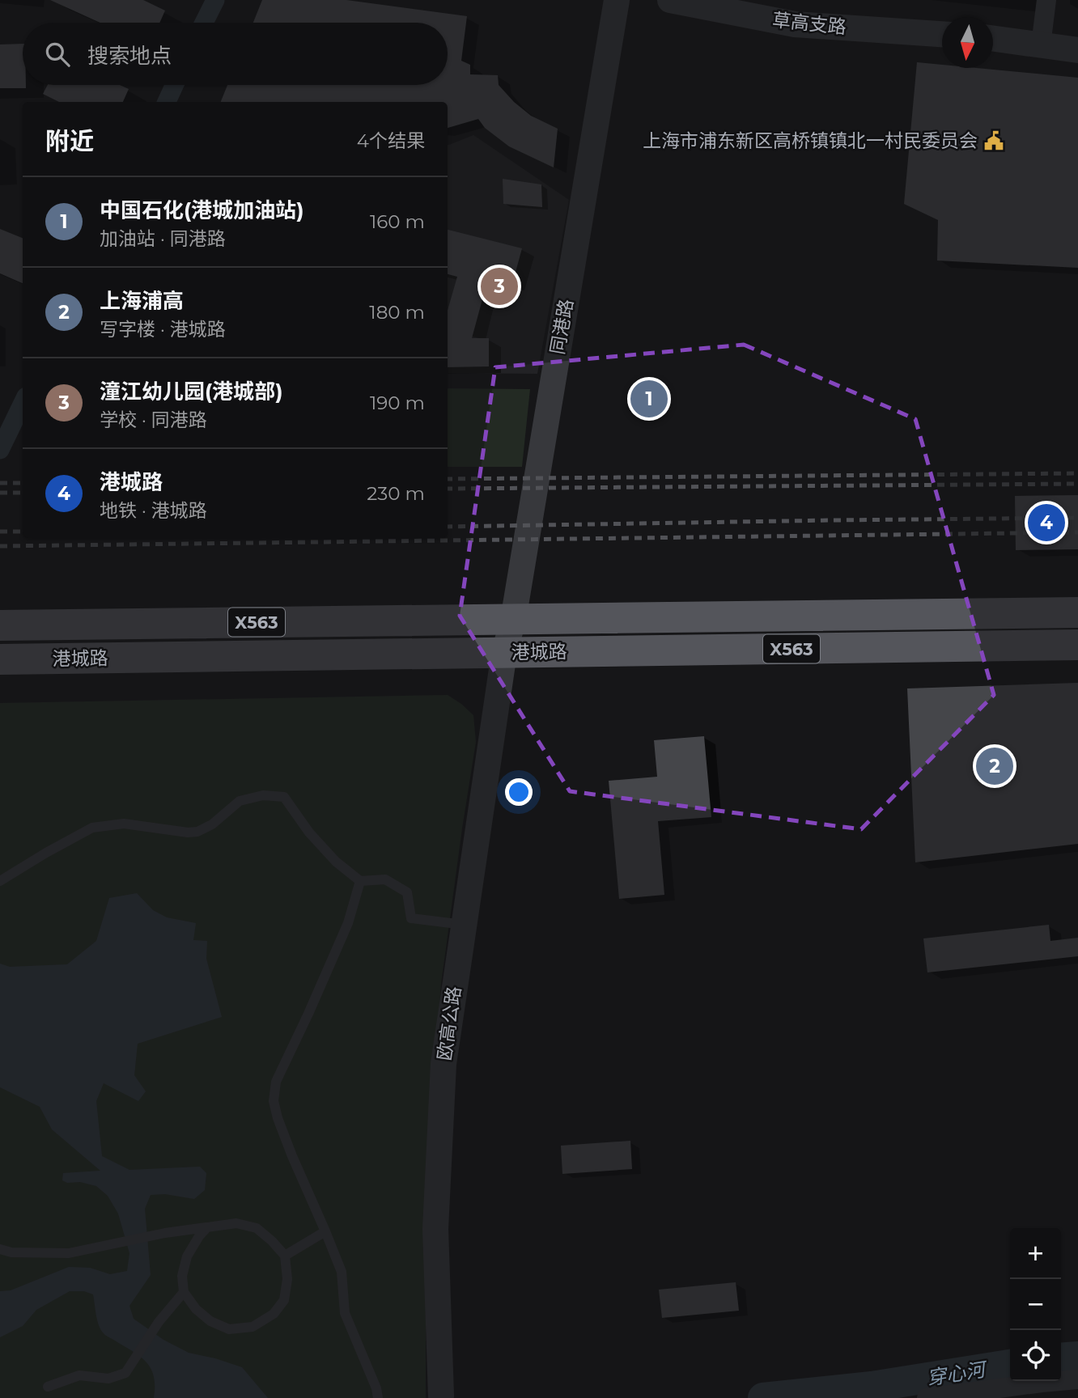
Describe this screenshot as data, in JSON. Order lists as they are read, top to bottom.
{
  "streets": {
    "main road": ["X563", "港城路"],
    "street": ["草高支路", "同港路", "欧高公路"]
  },
  "crossings": [
    ["同港路", "港城路"],
    ["同港路", "欧高公路"],
    ["港城路", "欧高公路"]
  ],
  "water": ["穿心河"],
  "places": {
    "public building": ["上海市浦东新区高桥镇镇北一村民委员会"]
  },
  "north": "bottom",
  "page": {
    "search": "搜索地点",
    "heading": ["附近", "4个结果"],
    "list": [
      {
        "mark": "1",
        "name": "中国石化(港城加油站)",
        "note": "加油站 · 同港路",
        "value": "160 m"
      },
      {
        "mark": "2",
        "name": "上海浦高",
        "note": "写字楼 · 港城路",
        "value": "180 m"
      },
      {
        "mark": "3",
        "name": "潼江幼儿园(港城部)",
        "note": "学校 · 同港路",
        "value": "190 m"
      },
      {
        "mark": "4",
        "name": "港城路",
        "note": "地铁 · 港城路",
        "value": "230 m"
      }
    ],
    "pins": [
      "3",
      "1",
      "4",
      "2"
    ],
    "map_buttons": ["+", "−"]
  }
}
